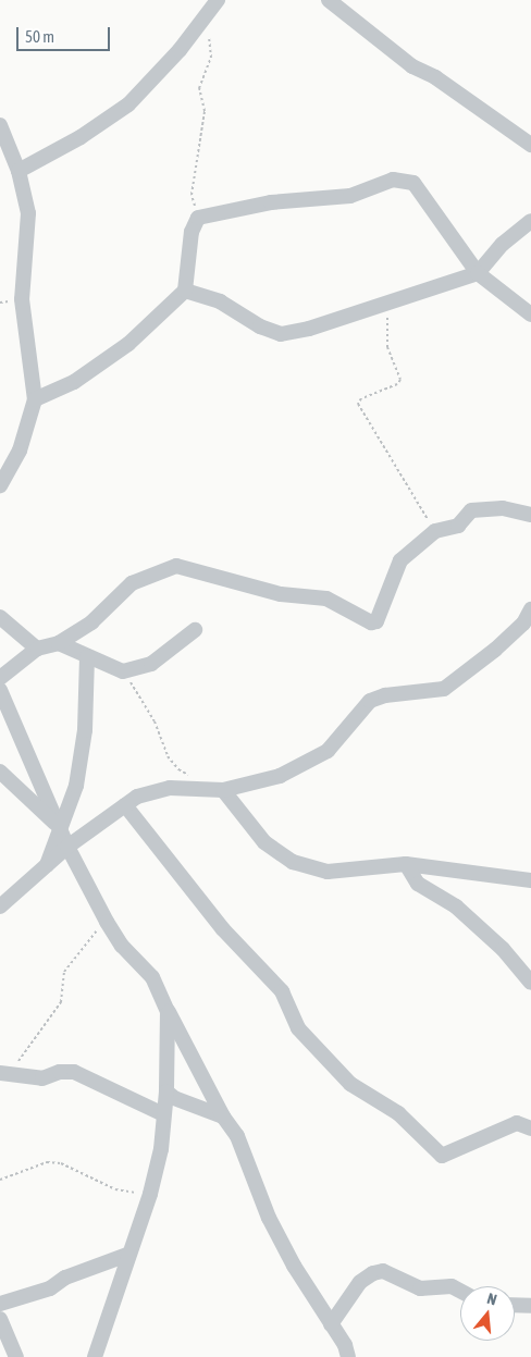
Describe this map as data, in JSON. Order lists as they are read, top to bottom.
{
  "scale_bar": "50 m",
  "north": "top"
}
